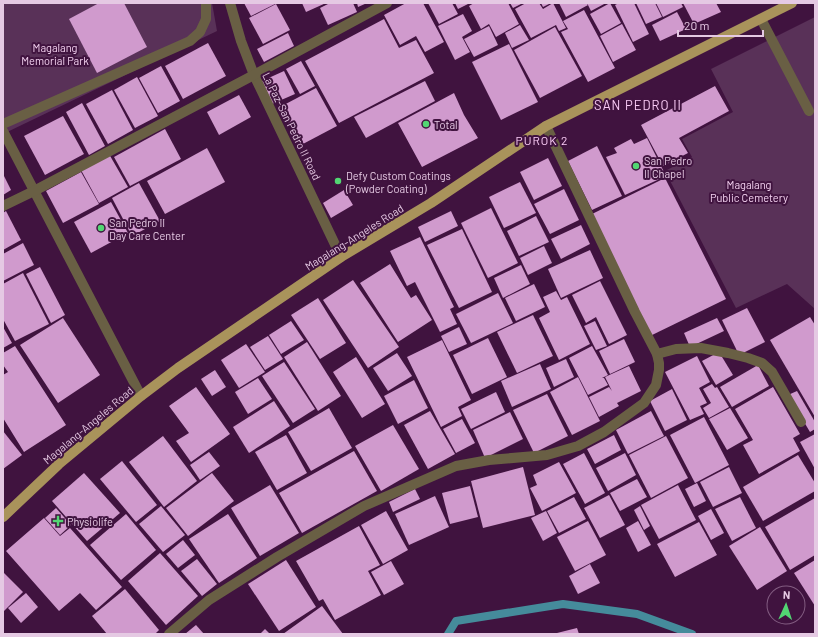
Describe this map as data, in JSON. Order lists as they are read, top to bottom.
{
  "streets": {
    "main road": ["Magalang-Angeles Road"],
    "street": ["La Paz-San Pedro II Road"]
  },
  "crossings": [
    ["La Paz-San Pedro II Road", "Magalang-Angeles Road"]
  ],
  "districts": ["SAN PEDRO II", "PUROK 2"],
  "parks": ["Magalang Memorial Park", "Magalang Public Cemetery"],
  "places": {
    "other": [
      "Total",
      "San Pedro II Chapel",
      "Defy Custom Coatings (Powder Coating)",
      "San Pedro II Day Care Center"
    ],
    "health": ["Physiolife"]
  },
  "scale_bar": "20 m",
  "north": "top"
}
